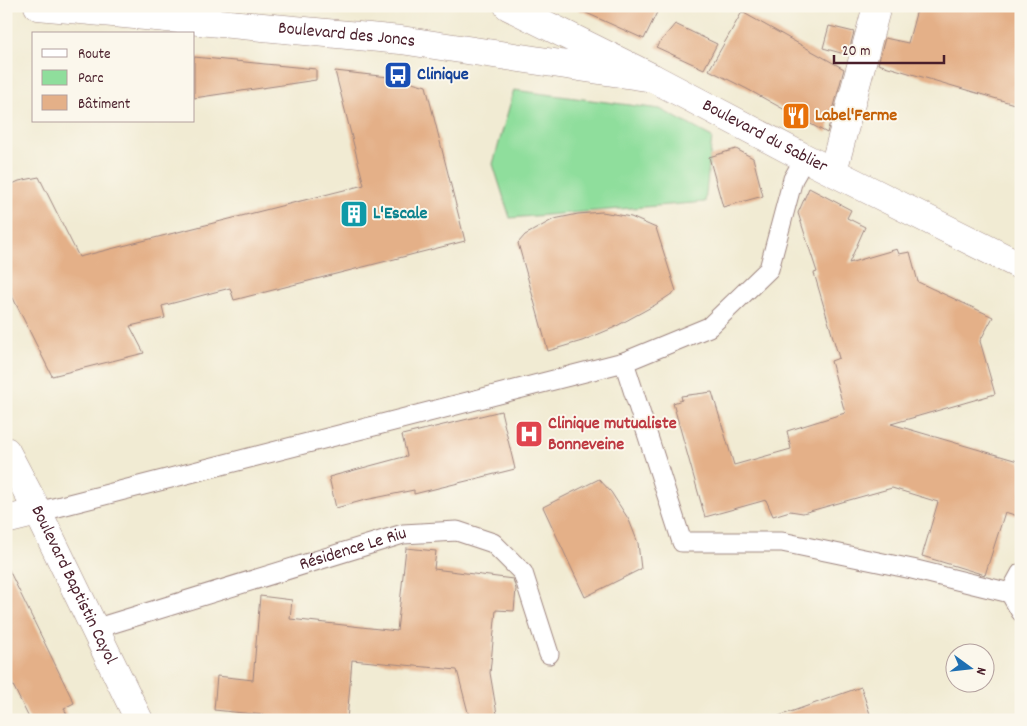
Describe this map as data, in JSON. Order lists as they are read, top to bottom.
{
  "streets": {
    "street": ["Boulevard des Joncs", "Boulevard du Sablier", "Boulevard Baptistin Cayol"],
    "lane": ["Résidence Le Riu"]
  },
  "crossings": [
    ["Boulevard des Joncs", "Boulevard du Sablier"],
    ["Résidence Le Riu", "Boulevard Baptistin Cayol"]
  ],
  "places": {
    "bus stop": ["Clinique"],
    "restaurant": ["Label'Ferme"],
    "building": ["L'Escale"],
    "hospital": ["Clinique mutualiste Bonneveine"]
  },
  "legend": ["Route", "Parc", "Bâtiment"],
  "scale_bar": "20 m",
  "north": "right"
}
